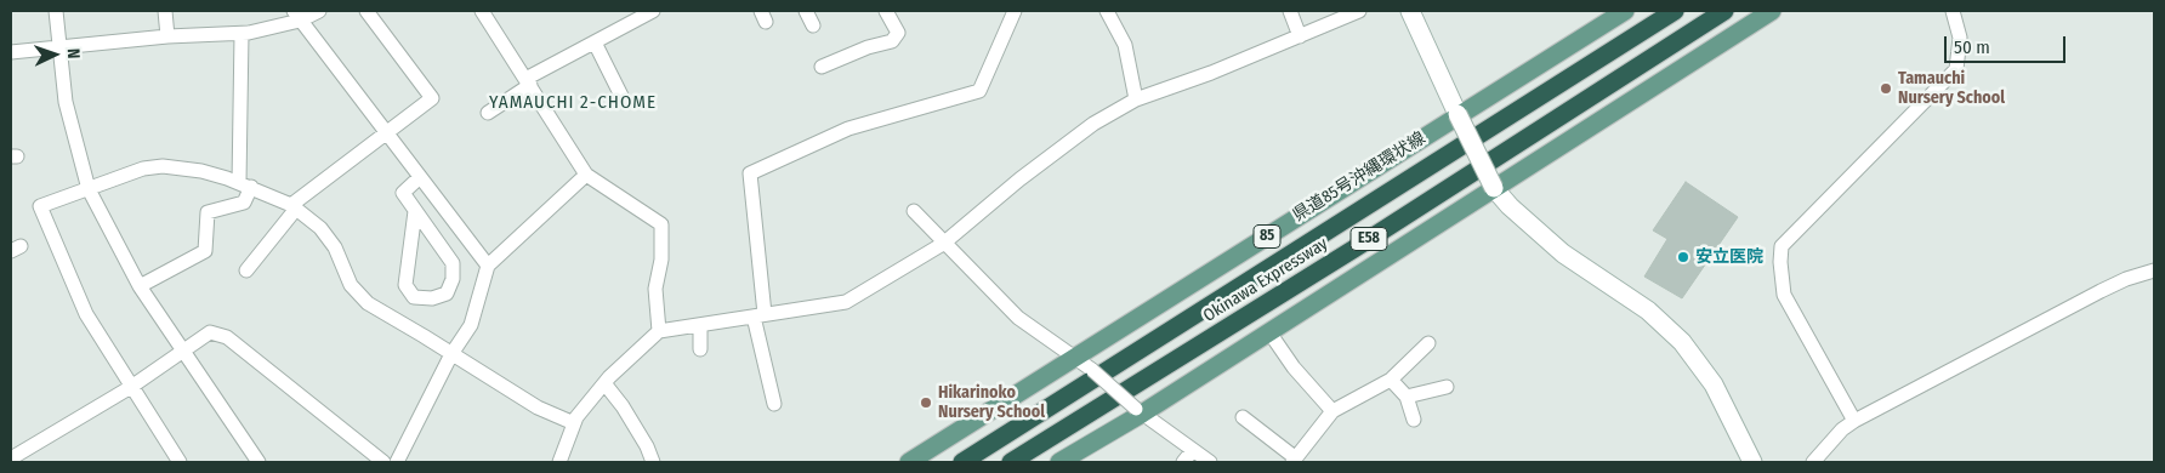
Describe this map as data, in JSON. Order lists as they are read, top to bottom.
{
  "streets": {
    "highway": ["E58", "Okinawa Expressway"],
    "main road": ["県道85号沖縄環状線", "85"]
  },
  "districts": ["YAMAUCHI 2-CHOME"],
  "places": ["Tamauchi Nursery School", "安立医院", "Hikarinoko Nursery School"],
  "scale_bar": "50 m",
  "north": "right"
}
